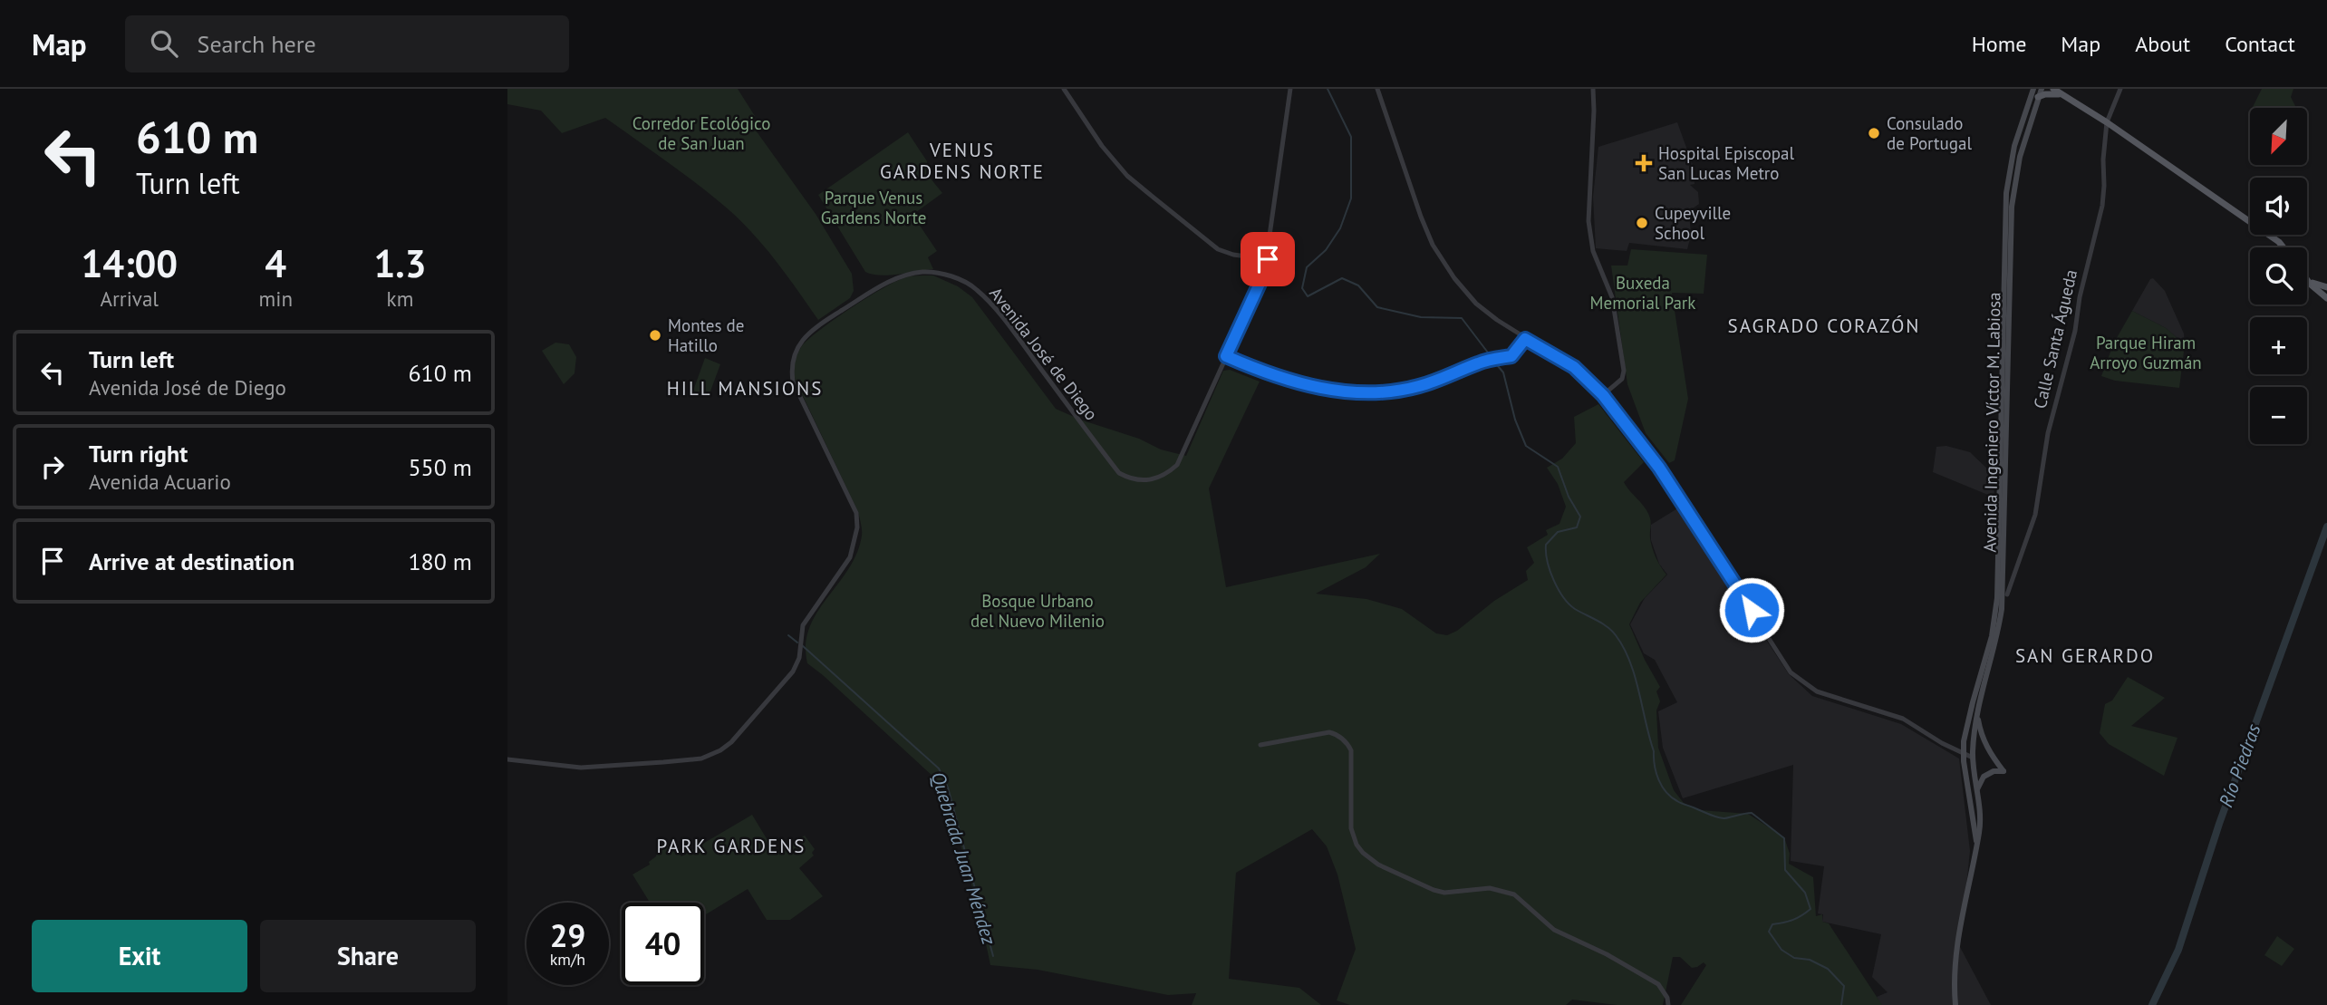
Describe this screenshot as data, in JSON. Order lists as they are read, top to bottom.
{
  "streets": {
    "main road": ["Avenida Ingeniero Víctor M. Labiosa"],
    "street": ["Calle Santa Águeda", "Avenida José de Diego"]
  },
  "districts": [
    "VENUS GARDENS NORTE",
    "SAGRADO CORAZÓN",
    "HILL MANSIONS",
    "SAN GERARDO",
    "PARK GARDENS"
  ],
  "water": ["Río Piedras", "Quebrada Juan Méndez"],
  "parks": [
    "Corredor Ecológico de San Juan",
    "Parque Venus Gardens Norte",
    "Buxeda Memorial Park",
    "Parque Hiram Arroyo Guzmán",
    "Bosque Urbano del Nuevo Milenio"
  ],
  "places": {
    "other": ["Consulado de Portugal", "Cupeyville School", "Montes de Hatillo"],
    "health": ["Hospital Episcopal San Lucas Metro"]
  },
  "north": "bottom left",
  "page": {
    "header": "Map",
    "search": "Search here",
    "nav": [
      "Home",
      "Map",
      "About",
      "Contact"
    ],
    "turn": ["610 m", "Turn left"],
    "map_buttons": ["+", "−"],
    "eta": [
      "14:00",
      "Arrival",
      "4",
      "min",
      "1.3",
      "km"
    ],
    "list": [
      {
        "name": "Turn left",
        "note": "Avenida José de Diego",
        "value": "610 m"
      },
      {
        "name": "Turn right",
        "note": "Avenida Acuario",
        "value": "550 m"
      },
      {
        "name": "Arrive at destination",
        "value": "180 m"
      }
    ],
    "speed": "29 km/h",
    "limit": "40",
    "buttons": ["Exit", "Share"]
  }
}
